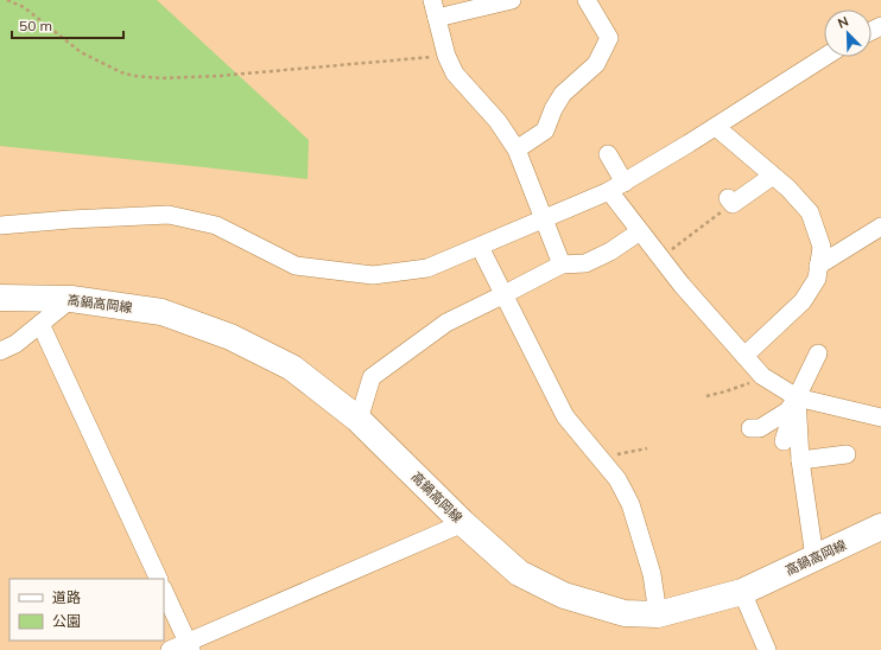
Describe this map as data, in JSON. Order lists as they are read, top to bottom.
{
  "streets": {
    "main road": ["高鍋高岡線"]
  },
  "legend": ["道路", "公園"],
  "scale_bar": "50 m",
  "north": "top left"
}
